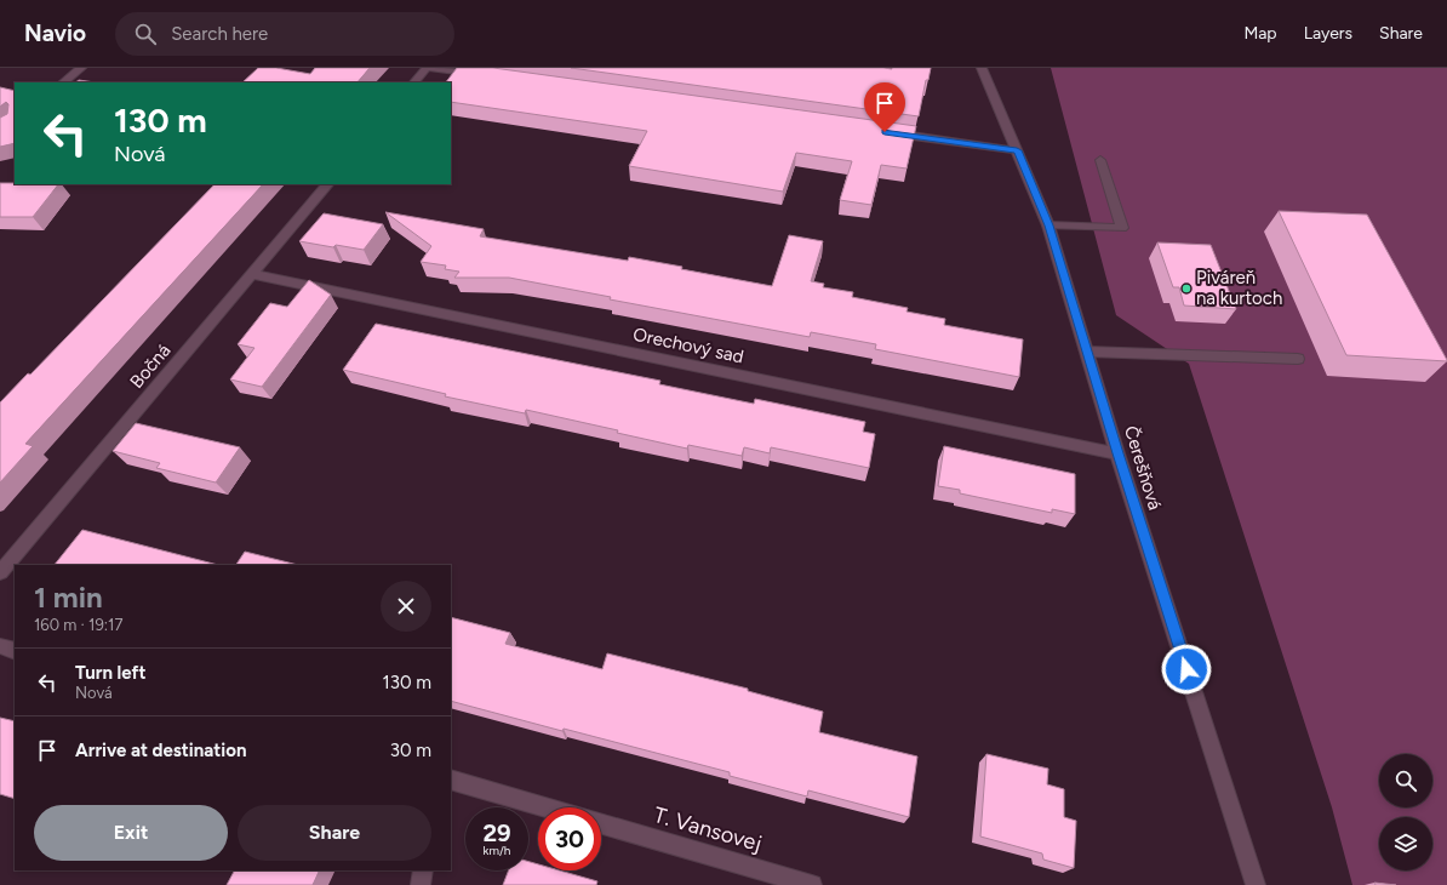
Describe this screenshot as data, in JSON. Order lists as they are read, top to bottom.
{
  "streets": {
    "street": [
      "Orechový sad",
      "Bočná",
      "Čerešňová",
      "T. Vansovej"
    ]
  },
  "crossings": [
    ["Orechový sad", "Bočná"],
    ["Orechový sad", "Čerešňová"]
  ],
  "places": ["Piváreň na kurtoch"],
  "page": {
    "header": "Navio",
    "search": "Search here",
    "nav": ["Map", "Layers", "Share"],
    "turn": ["130 m", "Nová"],
    "heading": ["1 min", "160 m · 19:17"],
    "list": [
      {
        "name": "Turn left",
        "note": "Nová",
        "value": "130 m"
      },
      {
        "name": "Arrive at destination",
        "value": "30 m"
      }
    ],
    "buttons": ["Exit", "Share"],
    "speed": "29 km/h",
    "limit": "30"
  }
}
